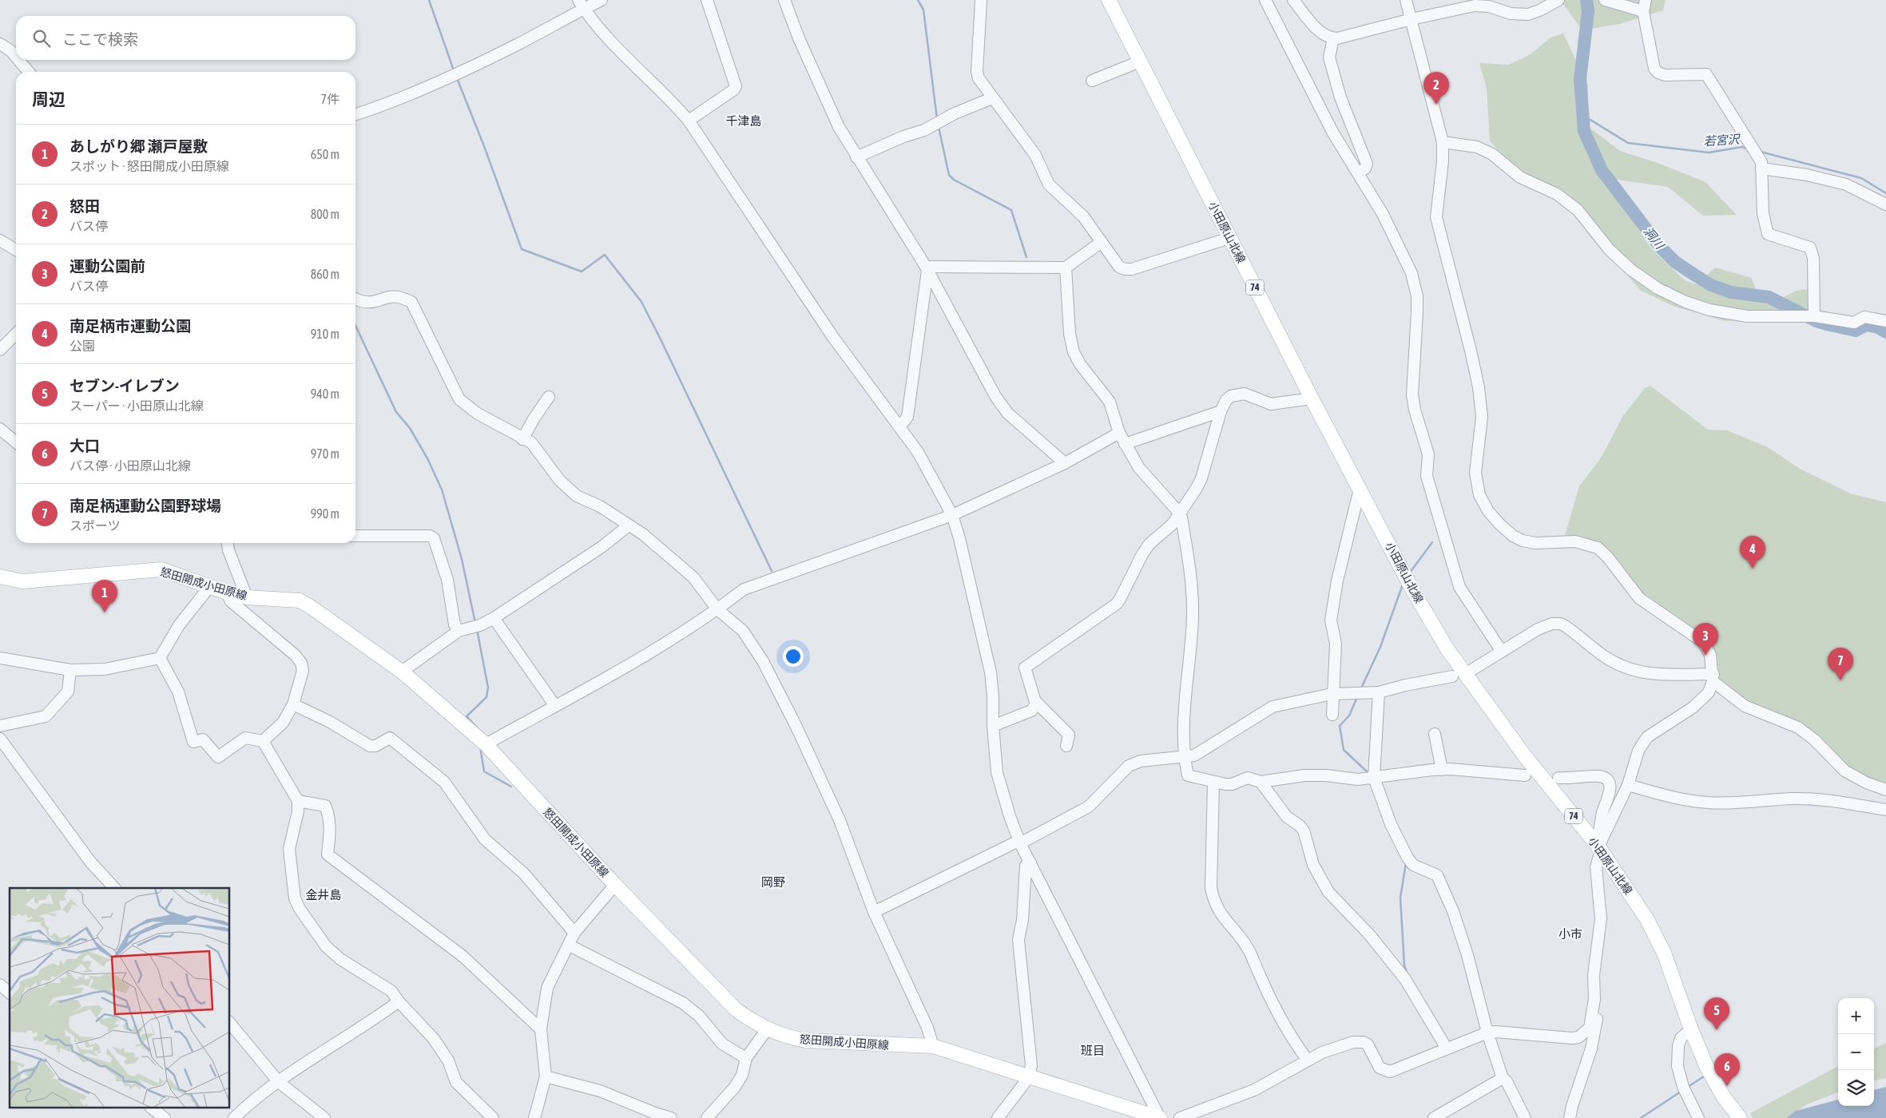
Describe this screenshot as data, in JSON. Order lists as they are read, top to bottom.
{
  "streets": {
    "main road": ["小田原山北線", "74", "怒田開成小田原線"]
  },
  "districts": [
    "千津島",
    "岡野",
    "金井島",
    "小市",
    "班目"
  ],
  "water": ["若宮沢", "洞川"],
  "page": {
    "search": "ここで検索",
    "pins": [
      "2",
      "4",
      "1",
      "3",
      "7",
      "5",
      "6"
    ],
    "heading": ["周辺", "7件"],
    "list": [
      {
        "mark": "1",
        "name": "あしがり郷 瀬戸屋敷",
        "note": "スポット · 怒田開成小田原線",
        "value": "650 m"
      },
      {
        "mark": "2",
        "name": "怒田",
        "note": "バス停",
        "value": "800 m"
      },
      {
        "mark": "3",
        "name": "運動公園前",
        "note": "バス停",
        "value": "860 m"
      },
      {
        "mark": "4",
        "name": "南足柄市運動公園",
        "note": "公園",
        "value": "910 m"
      },
      {
        "mark": "5",
        "name": "セブン-イレブン",
        "note": "スーパー · 小田原山北線",
        "value": "940 m"
      },
      {
        "mark": "6",
        "name": "大口",
        "note": "バス停 · 小田原山北線",
        "value": "970 m"
      },
      {
        "mark": "7",
        "name": "南足柄運動公園野球場",
        "note": "スポーツ",
        "value": "990 m"
      }
    ],
    "map_buttons": ["+", "−"]
  }
}
